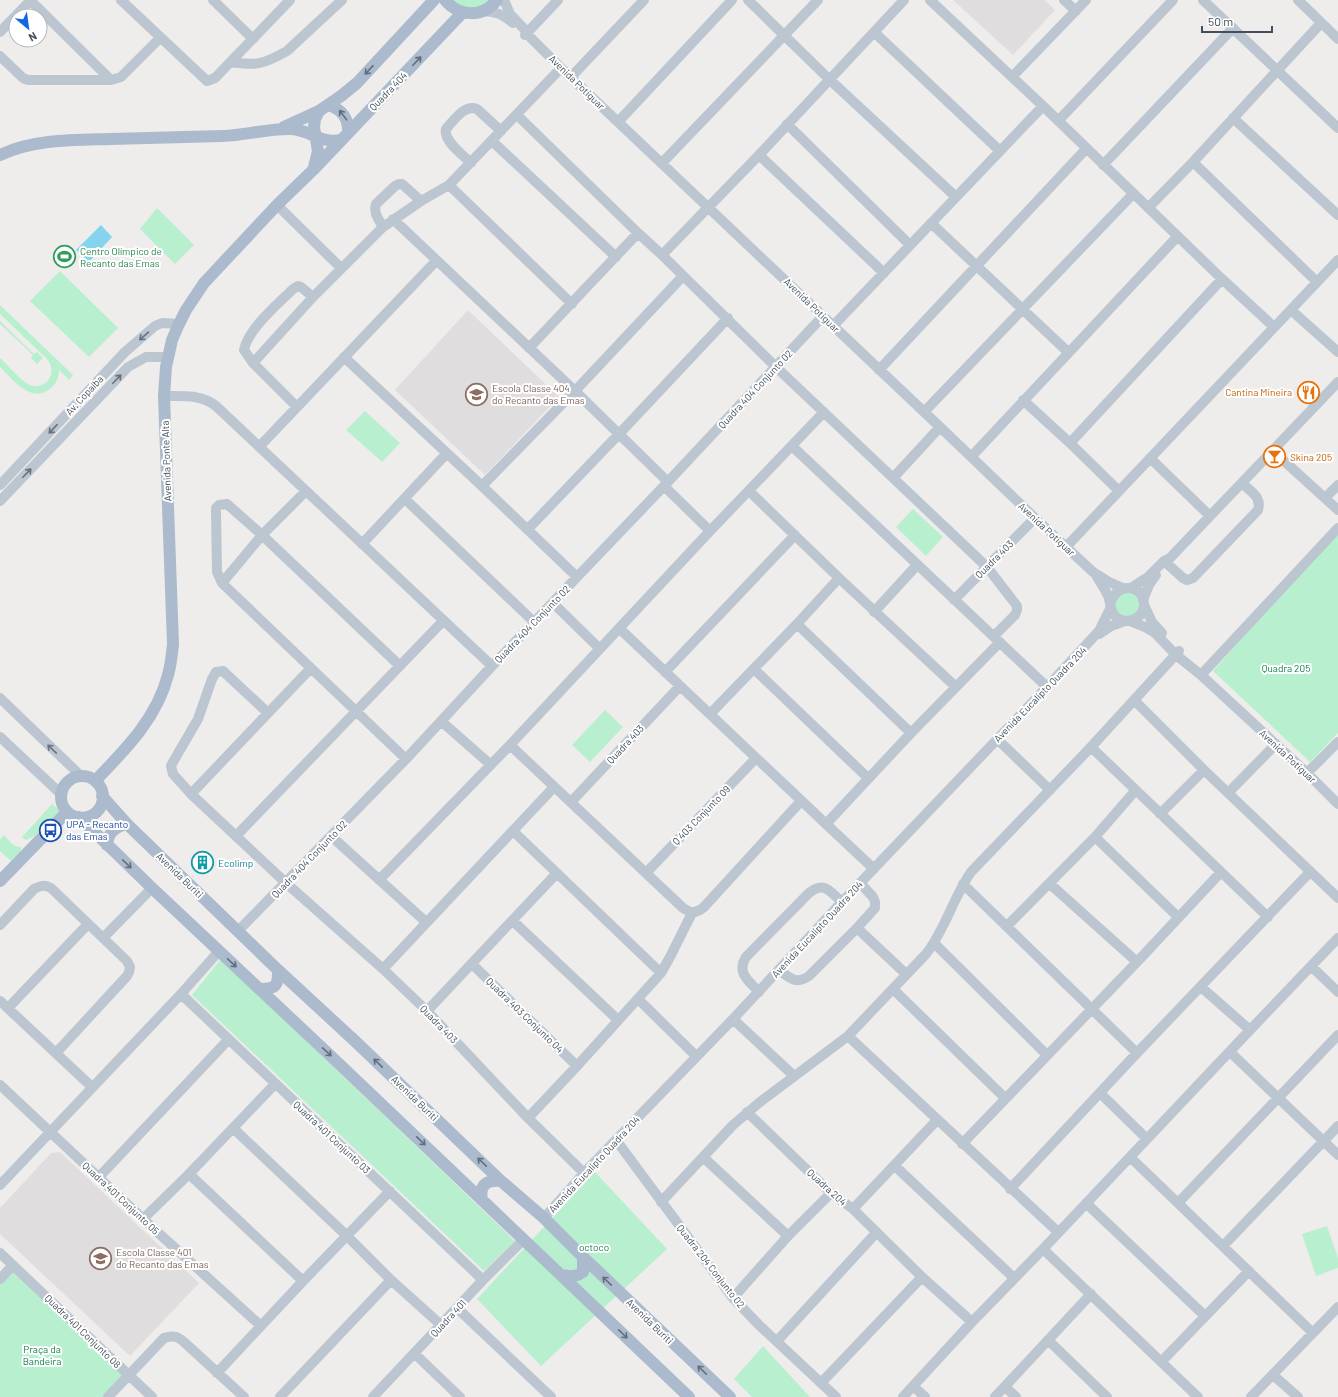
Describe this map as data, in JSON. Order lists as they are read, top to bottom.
{
  "streets": {
    "main road": [
      "Avenida Potiguar",
      "Quadra 404",
      "Avenida Ponte Alta",
      "Avenida Buriti"
    ],
    "street": [
      "Quadra 404 Conjunto 02",
      "Av. Copaíba",
      "Quadra 403",
      "Avenida Eucalipto Quadra 204",
      "Q 403 Conjunto 09",
      "Quadra 403 Conjunto 04",
      "Quadra 401 Conjunto 03",
      "Quadra 204",
      "Quadra 401 Conjunto 05",
      "Quadra 204 Conjunto 02",
      "Quadra 401",
      "Quadra 401 Conjunto 08"
    ]
  },
  "crossings": [
    ["Avenida Potiguar", "Quadra 404"],
    ["Avenida Potiguar", "Quadra 404 Conjunto 02"],
    ["Avenida Potiguar", "Quadra 403"],
    ["Quadra 404", "Avenida Ponte Alta"],
    ["Quadra 404 Conjunto 02", "Quadra 403"],
    ["Quadra 404 Conjunto 02", "Avenida Buriti"],
    ["Av. Copaíba", "Avenida Ponte Alta"],
    ["Avenida Ponte Alta", "Avenida Buriti"],
    ["Quadra 403", "Avenida Eucalipto Quadra 204"],
    ["Avenida Eucalipto Quadra 204", "Avenida Buriti"],
    ["Avenida Eucalipto Quadra 204", "Quadra 204 Conjunto 02"],
    ["Quadra 401 Conjunto 03", "Quadra 401"]
  ],
  "parks": ["Quadra 205", "octoco", "Praça da Bandeira"],
  "places": {
    "sports": ["Centro Olímpico de Recanto das Emas"],
    "restaurant": ["Cantina Mineira"],
    "school or university": ["Escola Classe 404 do Recanto das Emas", "Escola Classe 401 do Recanto das Emas"],
    "bar": ["Skina 205"],
    "bus stop": ["UPA - Recanto das Emas"],
    "building": ["Ecolimp"]
  },
  "scale_bar": "50 m",
  "north": "bottom right"
}
